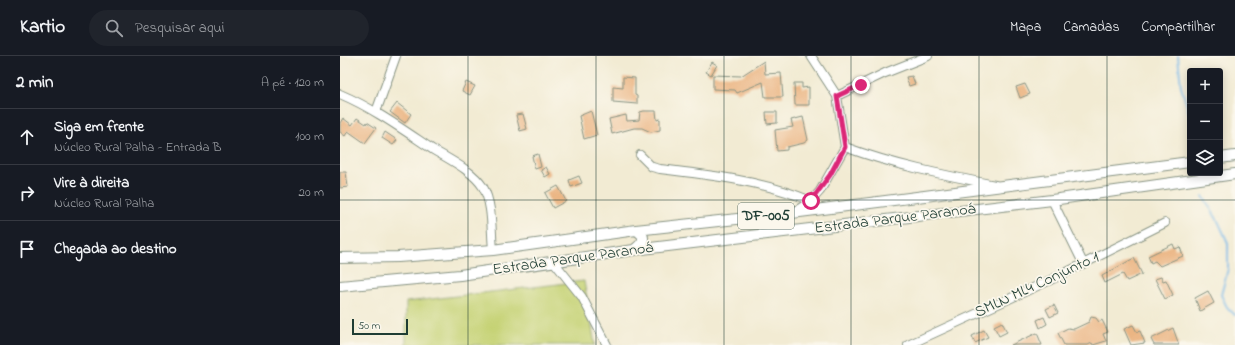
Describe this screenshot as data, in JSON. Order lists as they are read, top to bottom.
{
  "streets": {
    "main road": ["DF-005", "Estrada Parque Paranoá"],
    "street": ["SMLN ML4 Conjunto 1"]
  },
  "scale_bar": "50 m",
  "page": {
    "header": "Kartio",
    "search": "Pesquisar aqui",
    "nav": ["Mapa", "Camadas", "Compartilhar"],
    "heading": ["2 min", "A pé · 120 m"],
    "map_buttons": ["+", "−"],
    "list": [
      ["Siga em frente", "Núcleo Rural Palha - Entrada B", "100 m"],
      ["Vire à direita", "Núcleo Rural Palha", "20 m"],
      "Chegada ao destino"
    ],
    "scale": "50 m"
  }
}
